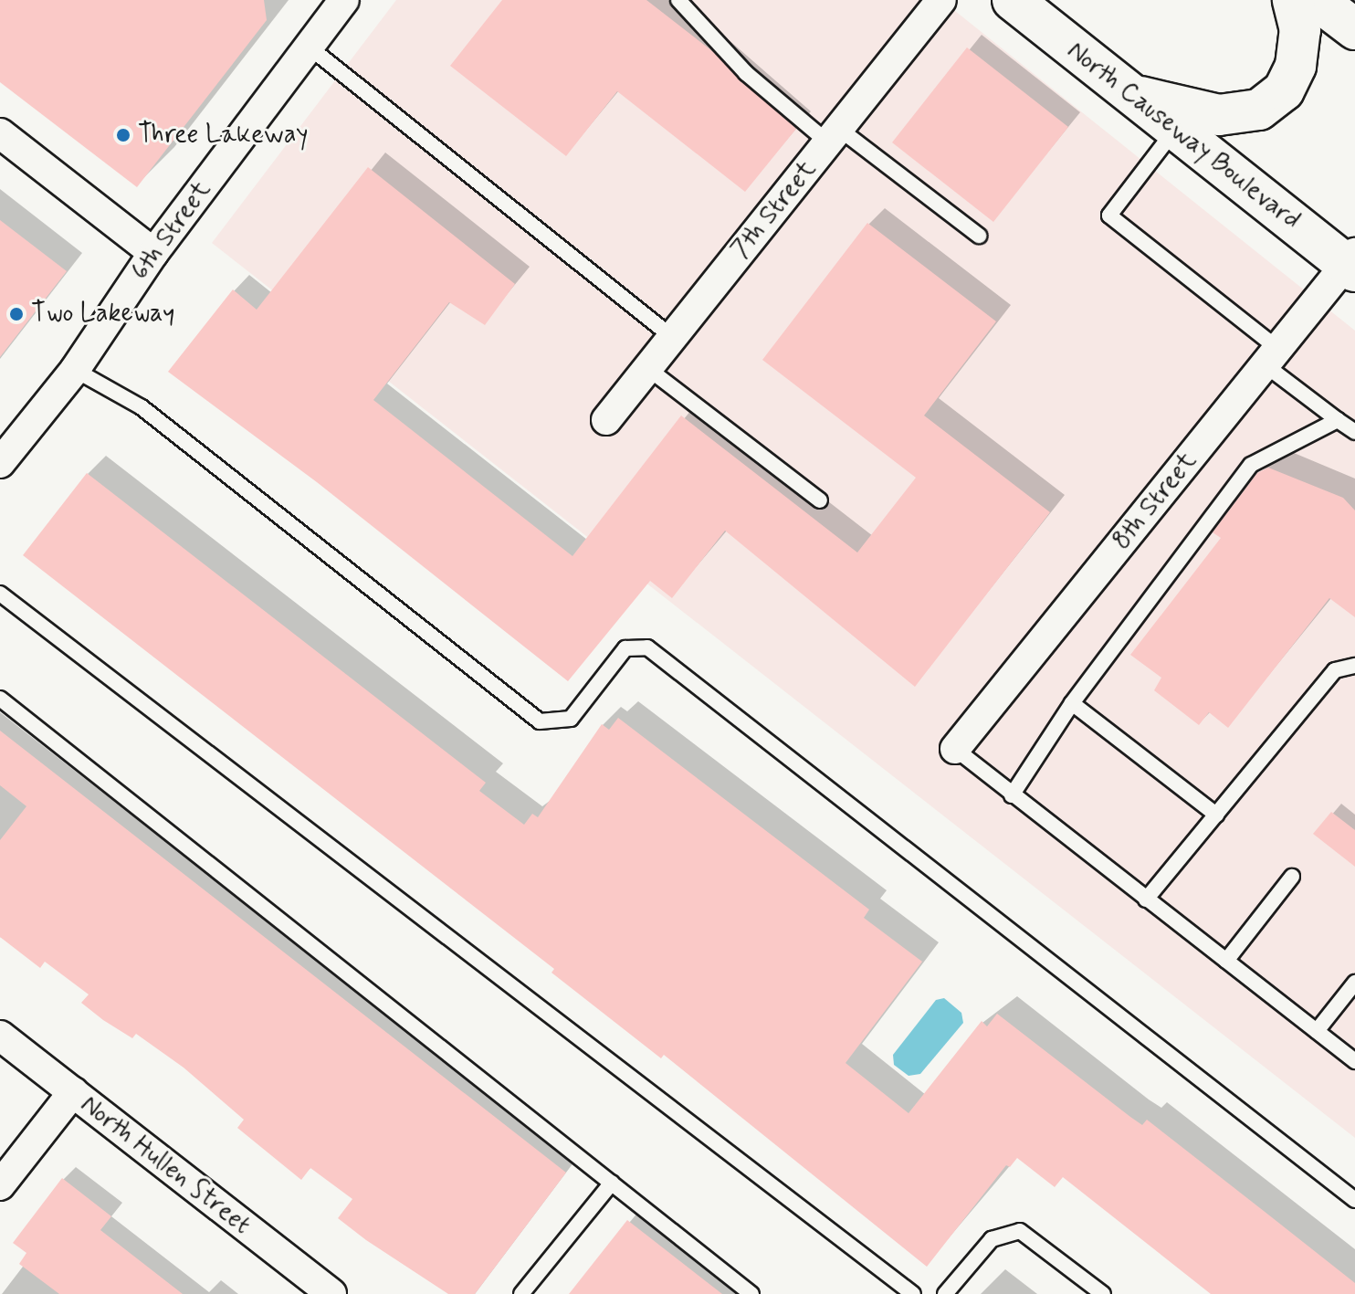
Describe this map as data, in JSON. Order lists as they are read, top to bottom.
{
  "streets": {
    "highway": ["North Causeway Boulevard"],
    "street": [
      "7th Street",
      "6th Street",
      "8th Street",
      "North Hullen Street"
    ]
  },
  "crossings": [
    ["North Causeway Boulevard", "8th Street"]
  ],
  "places": ["Three Lakeway", "Two Lakeway"]
}
